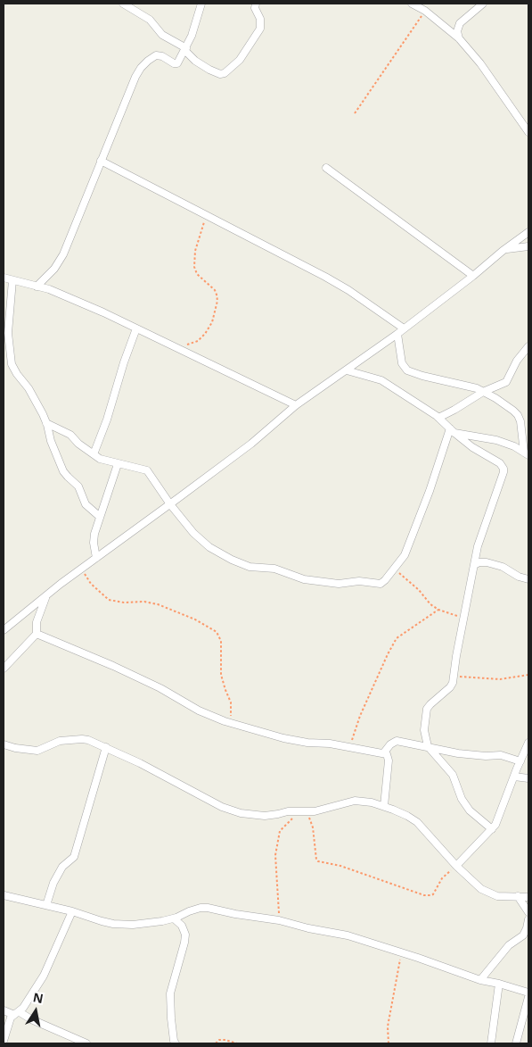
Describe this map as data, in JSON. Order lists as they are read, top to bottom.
{
  "north": "top"
}
